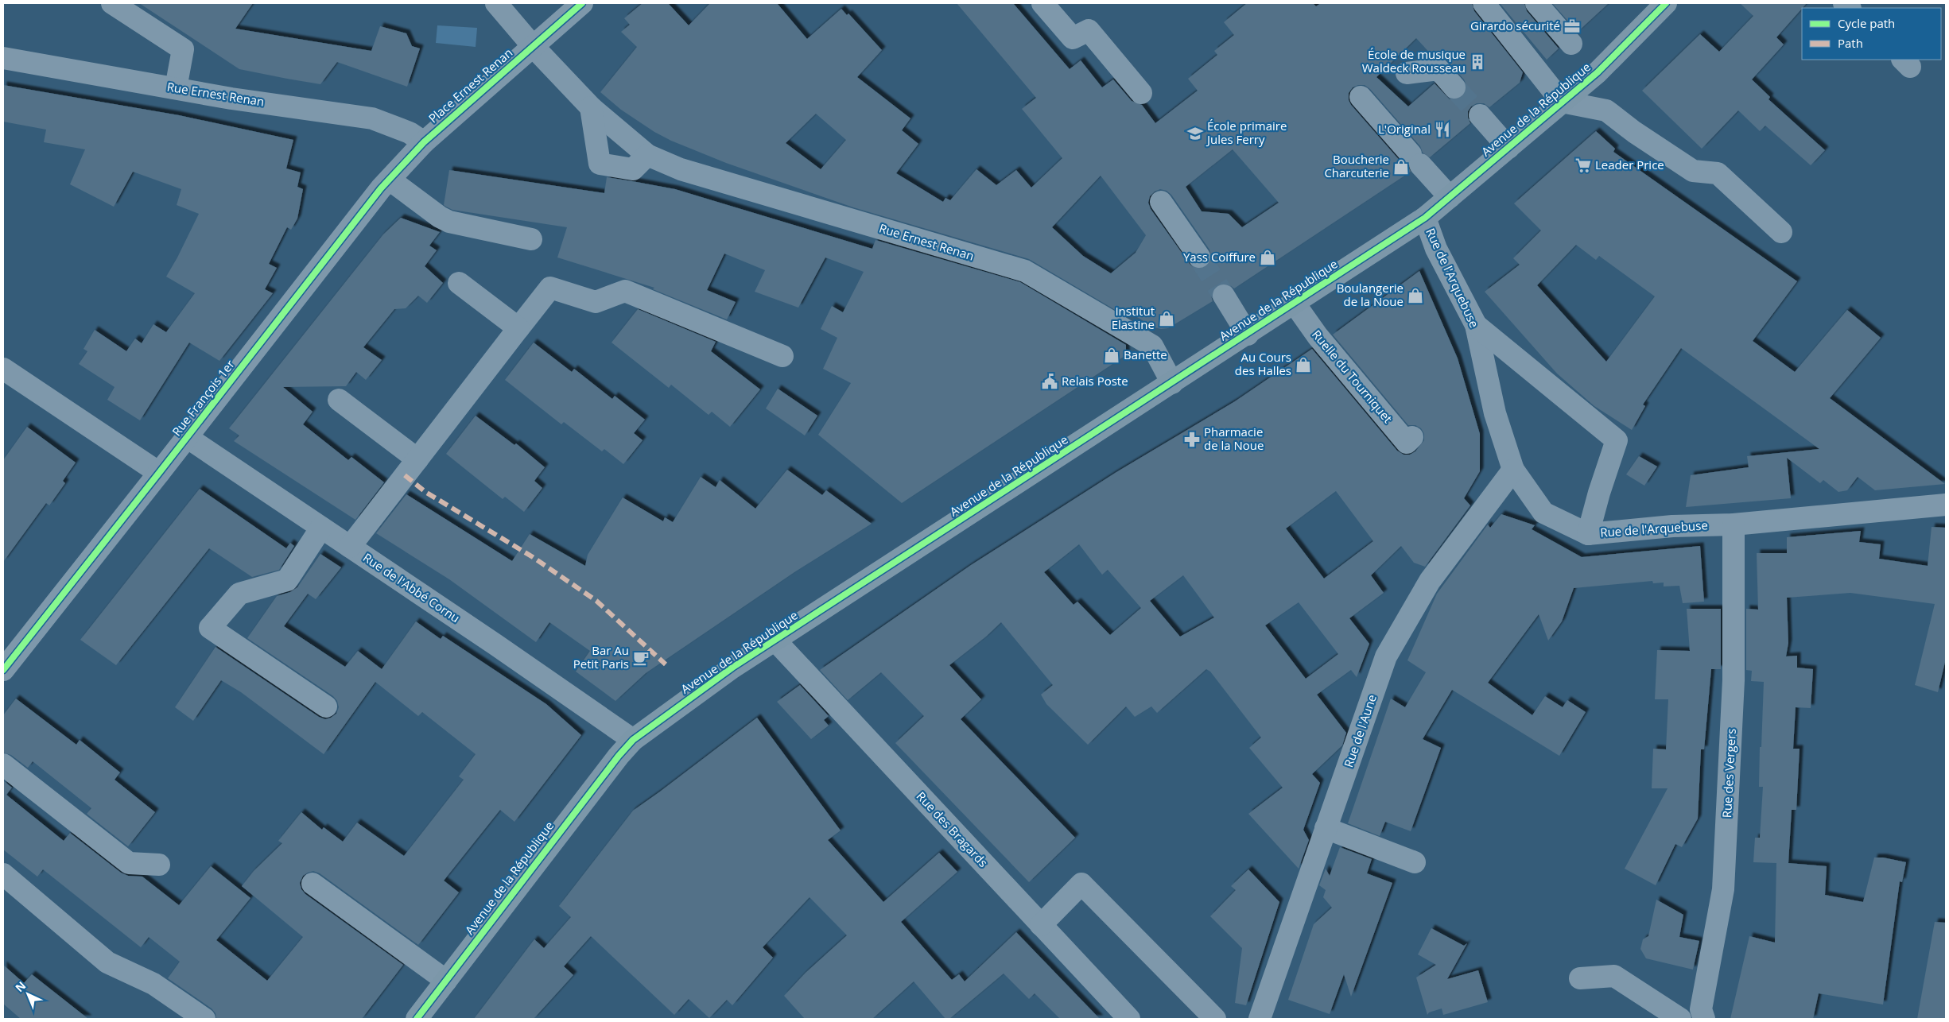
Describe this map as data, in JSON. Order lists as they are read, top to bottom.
{
  "streets": {
    "main road": ["Avenue de la République"],
    "street": [
      "Place Ernest Renan",
      "Rue Ernest Renan",
      "Rue de l'Arquebuse",
      "Ruelle du Tourniquet",
      "Rue François 1er",
      "Rue de l'Abbé Cornu",
      "Rue de l'Aune",
      "Rue des Vergers",
      "Rue des Bragards"
    ]
  },
  "crossings": [
    ["Place Ernest Renan", "Rue Ernest Renan"],
    ["Place Ernest Renan", "Rue François 1er"],
    ["Rue Ernest Renan", "Avenue de la République"],
    ["Rue Ernest Renan", "Rue François 1er"],
    ["Avenue de la République", "Rue de l'Arquebuse"],
    ["Avenue de la République", "Ruelle du Tourniquet"],
    ["Avenue de la République", "Rue de l'Abbé Cornu"],
    ["Avenue de la République", "Rue des Bragards"],
    ["Rue de l'Arquebuse", "Rue de l'Aune"],
    ["Rue de l'Arquebuse", "Rue des Vergers"],
    ["Rue François 1er", "Rue de l'Abbé Cornu"]
  ],
  "places": {
    "office": ["Girardo sécurité"],
    "building": ["École de musique Waldeck Rousseau"],
    "restaurant": ["L'Original"],
    "school or university": ["École primaire Jules Ferry"],
    "supermarket": ["Leader Price"],
    "shop": [
      "Boucherie Charcuterie",
      "Yass Coiffure",
      "Boulangerie de la Noue",
      "Institut Elastine",
      "Banette",
      "Au Cours des Halles"
    ],
    "public building": ["Relais Poste"],
    "pharmacy": ["Pharmacie de la Noue"],
    "cafe": ["Bar Au Petit Paris"]
  },
  "legend": ["Cycle path", "Path"],
  "north": "top left"
}
